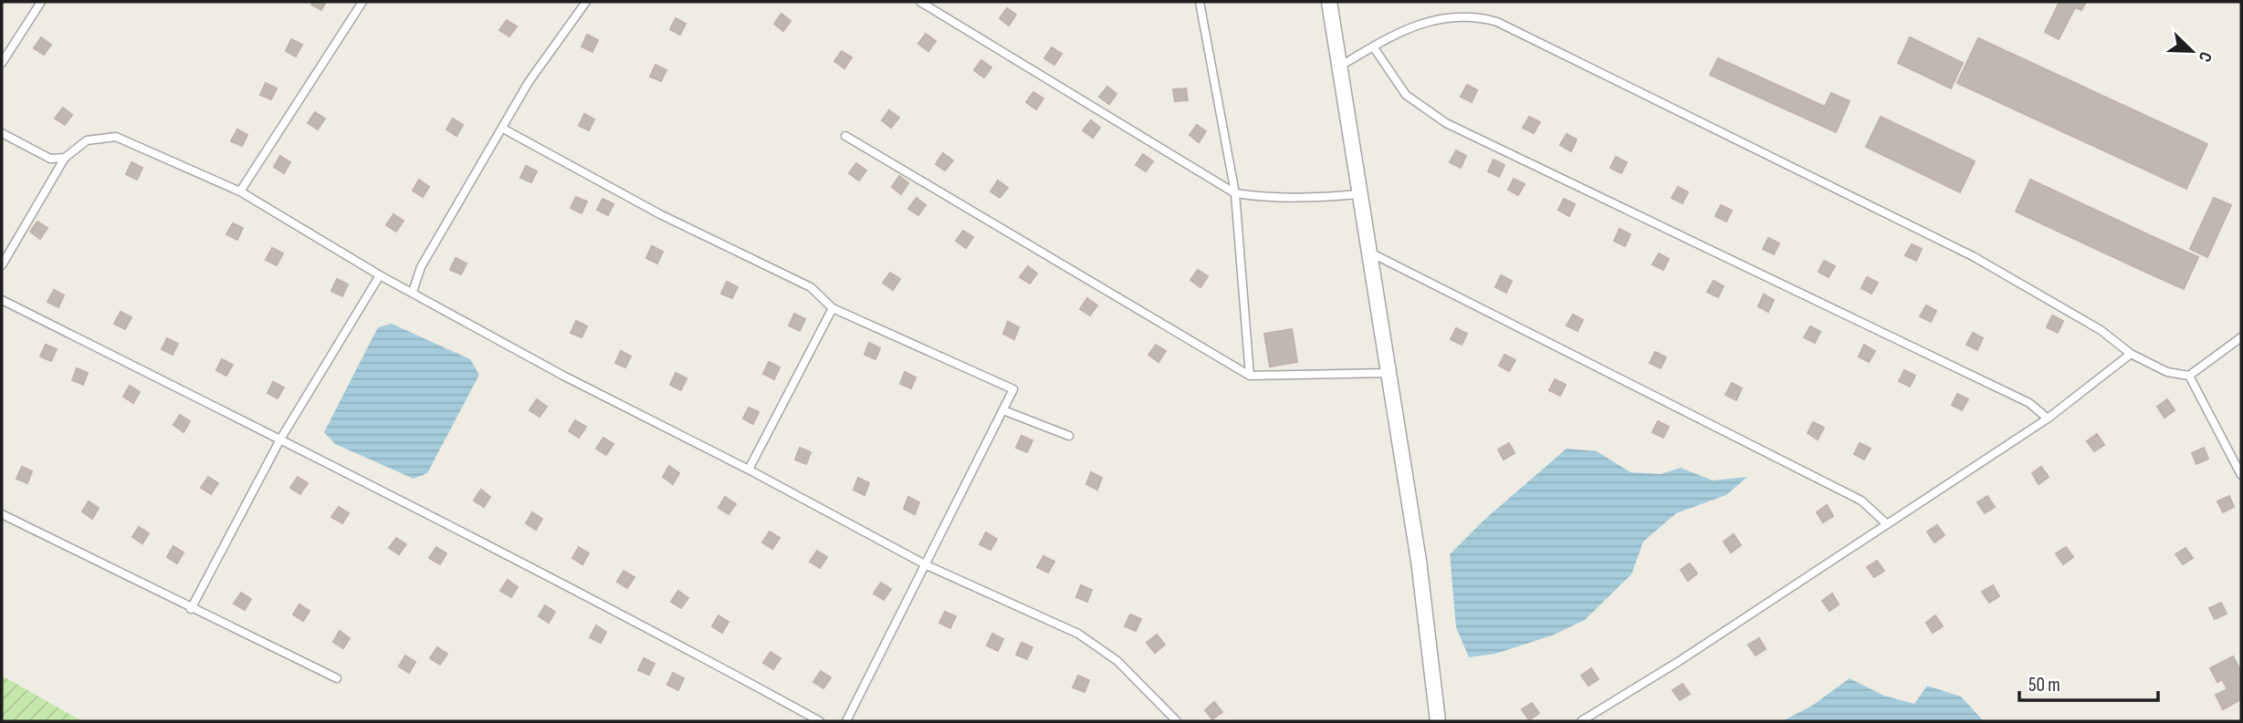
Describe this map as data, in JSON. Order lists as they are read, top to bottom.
{
  "scale_bar": "50 m",
  "north": "bottom right"
}
